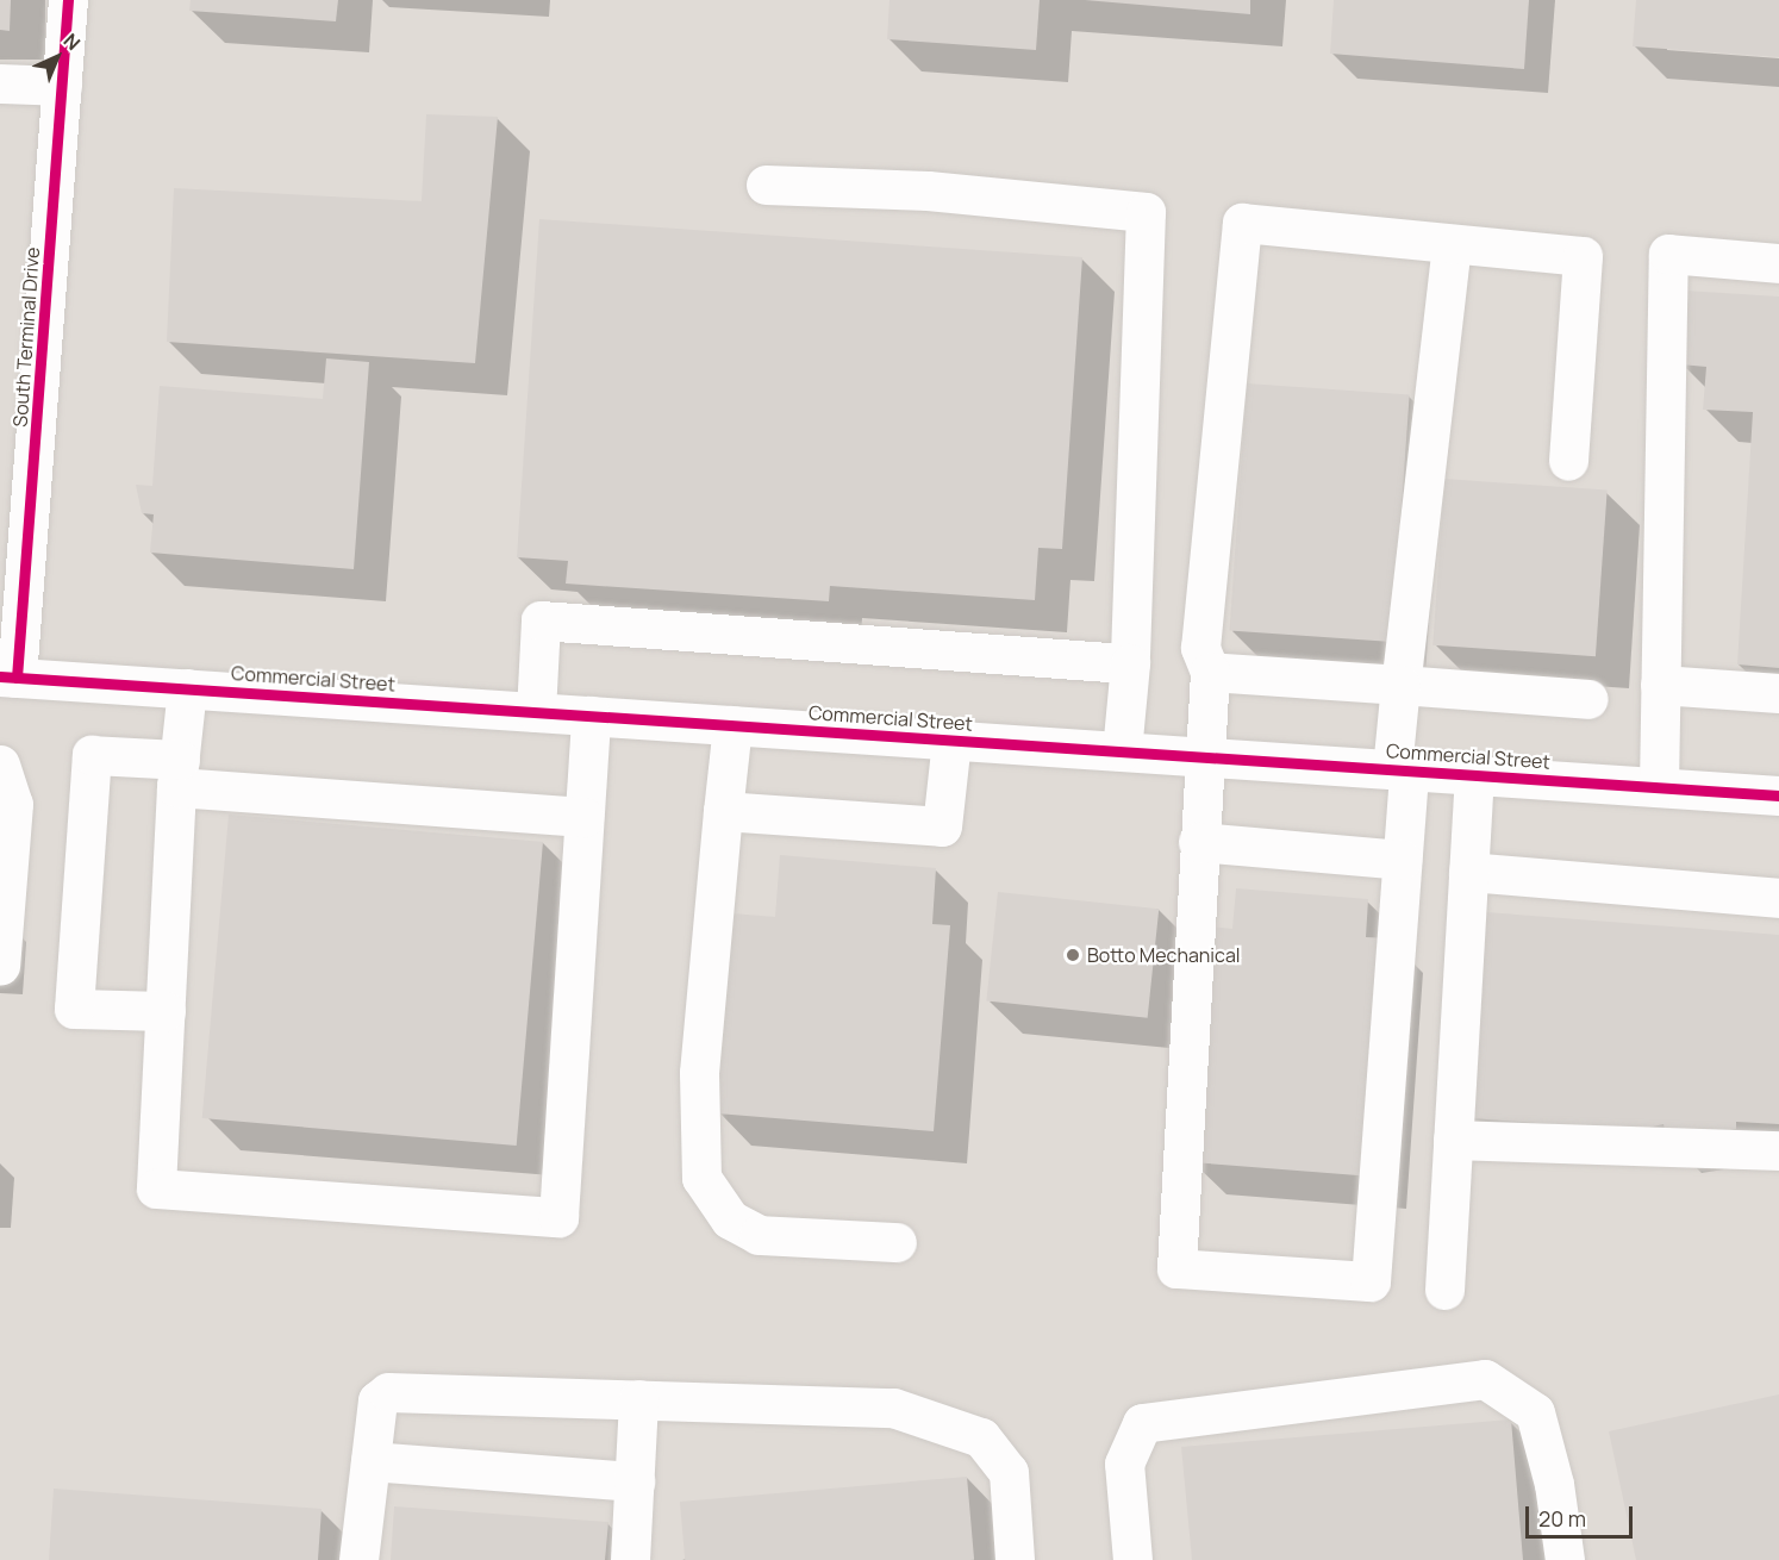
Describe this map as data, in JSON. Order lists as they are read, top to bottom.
{
  "streets": {
    "street": ["South Terminal Drive", "Commercial Street"]
  },
  "crossings": [
    ["South Terminal Drive", "Commercial Street"]
  ],
  "places": ["Botto Mechanical"],
  "scale_bar": "20 m",
  "north": "top right"
}
